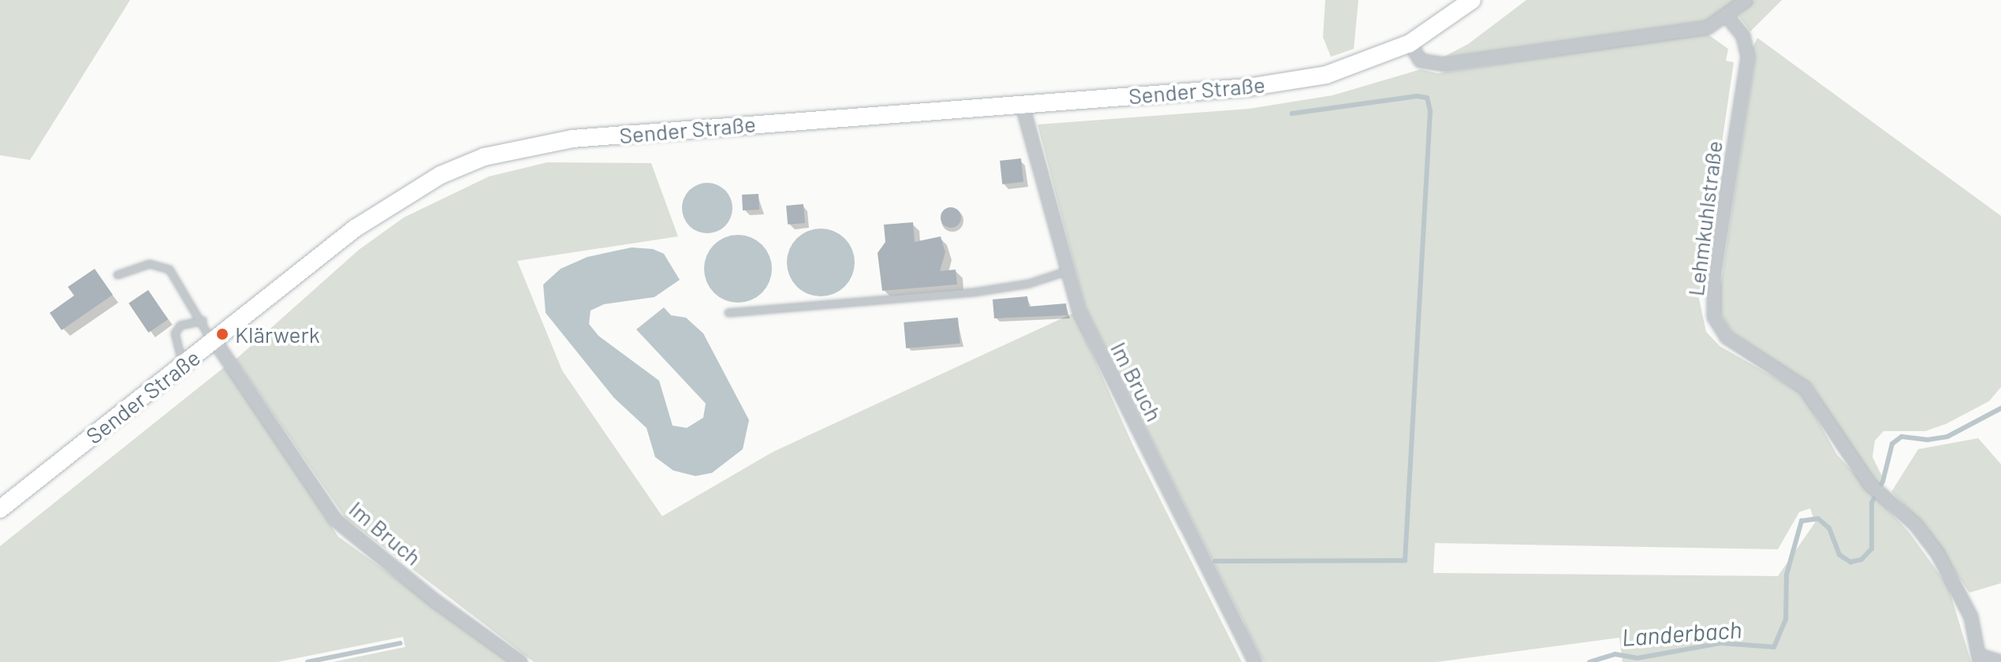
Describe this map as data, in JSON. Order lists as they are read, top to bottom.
{
  "streets": {
    "main road": ["Sender Straße"],
    "street": ["Lehmkuhlstraße", "Im Bruch"]
  },
  "crossings": [
    ["Sender Straße", "Im Bruch"]
  ],
  "water": ["Landerbach"],
  "places": ["Klärwerk"]
}
